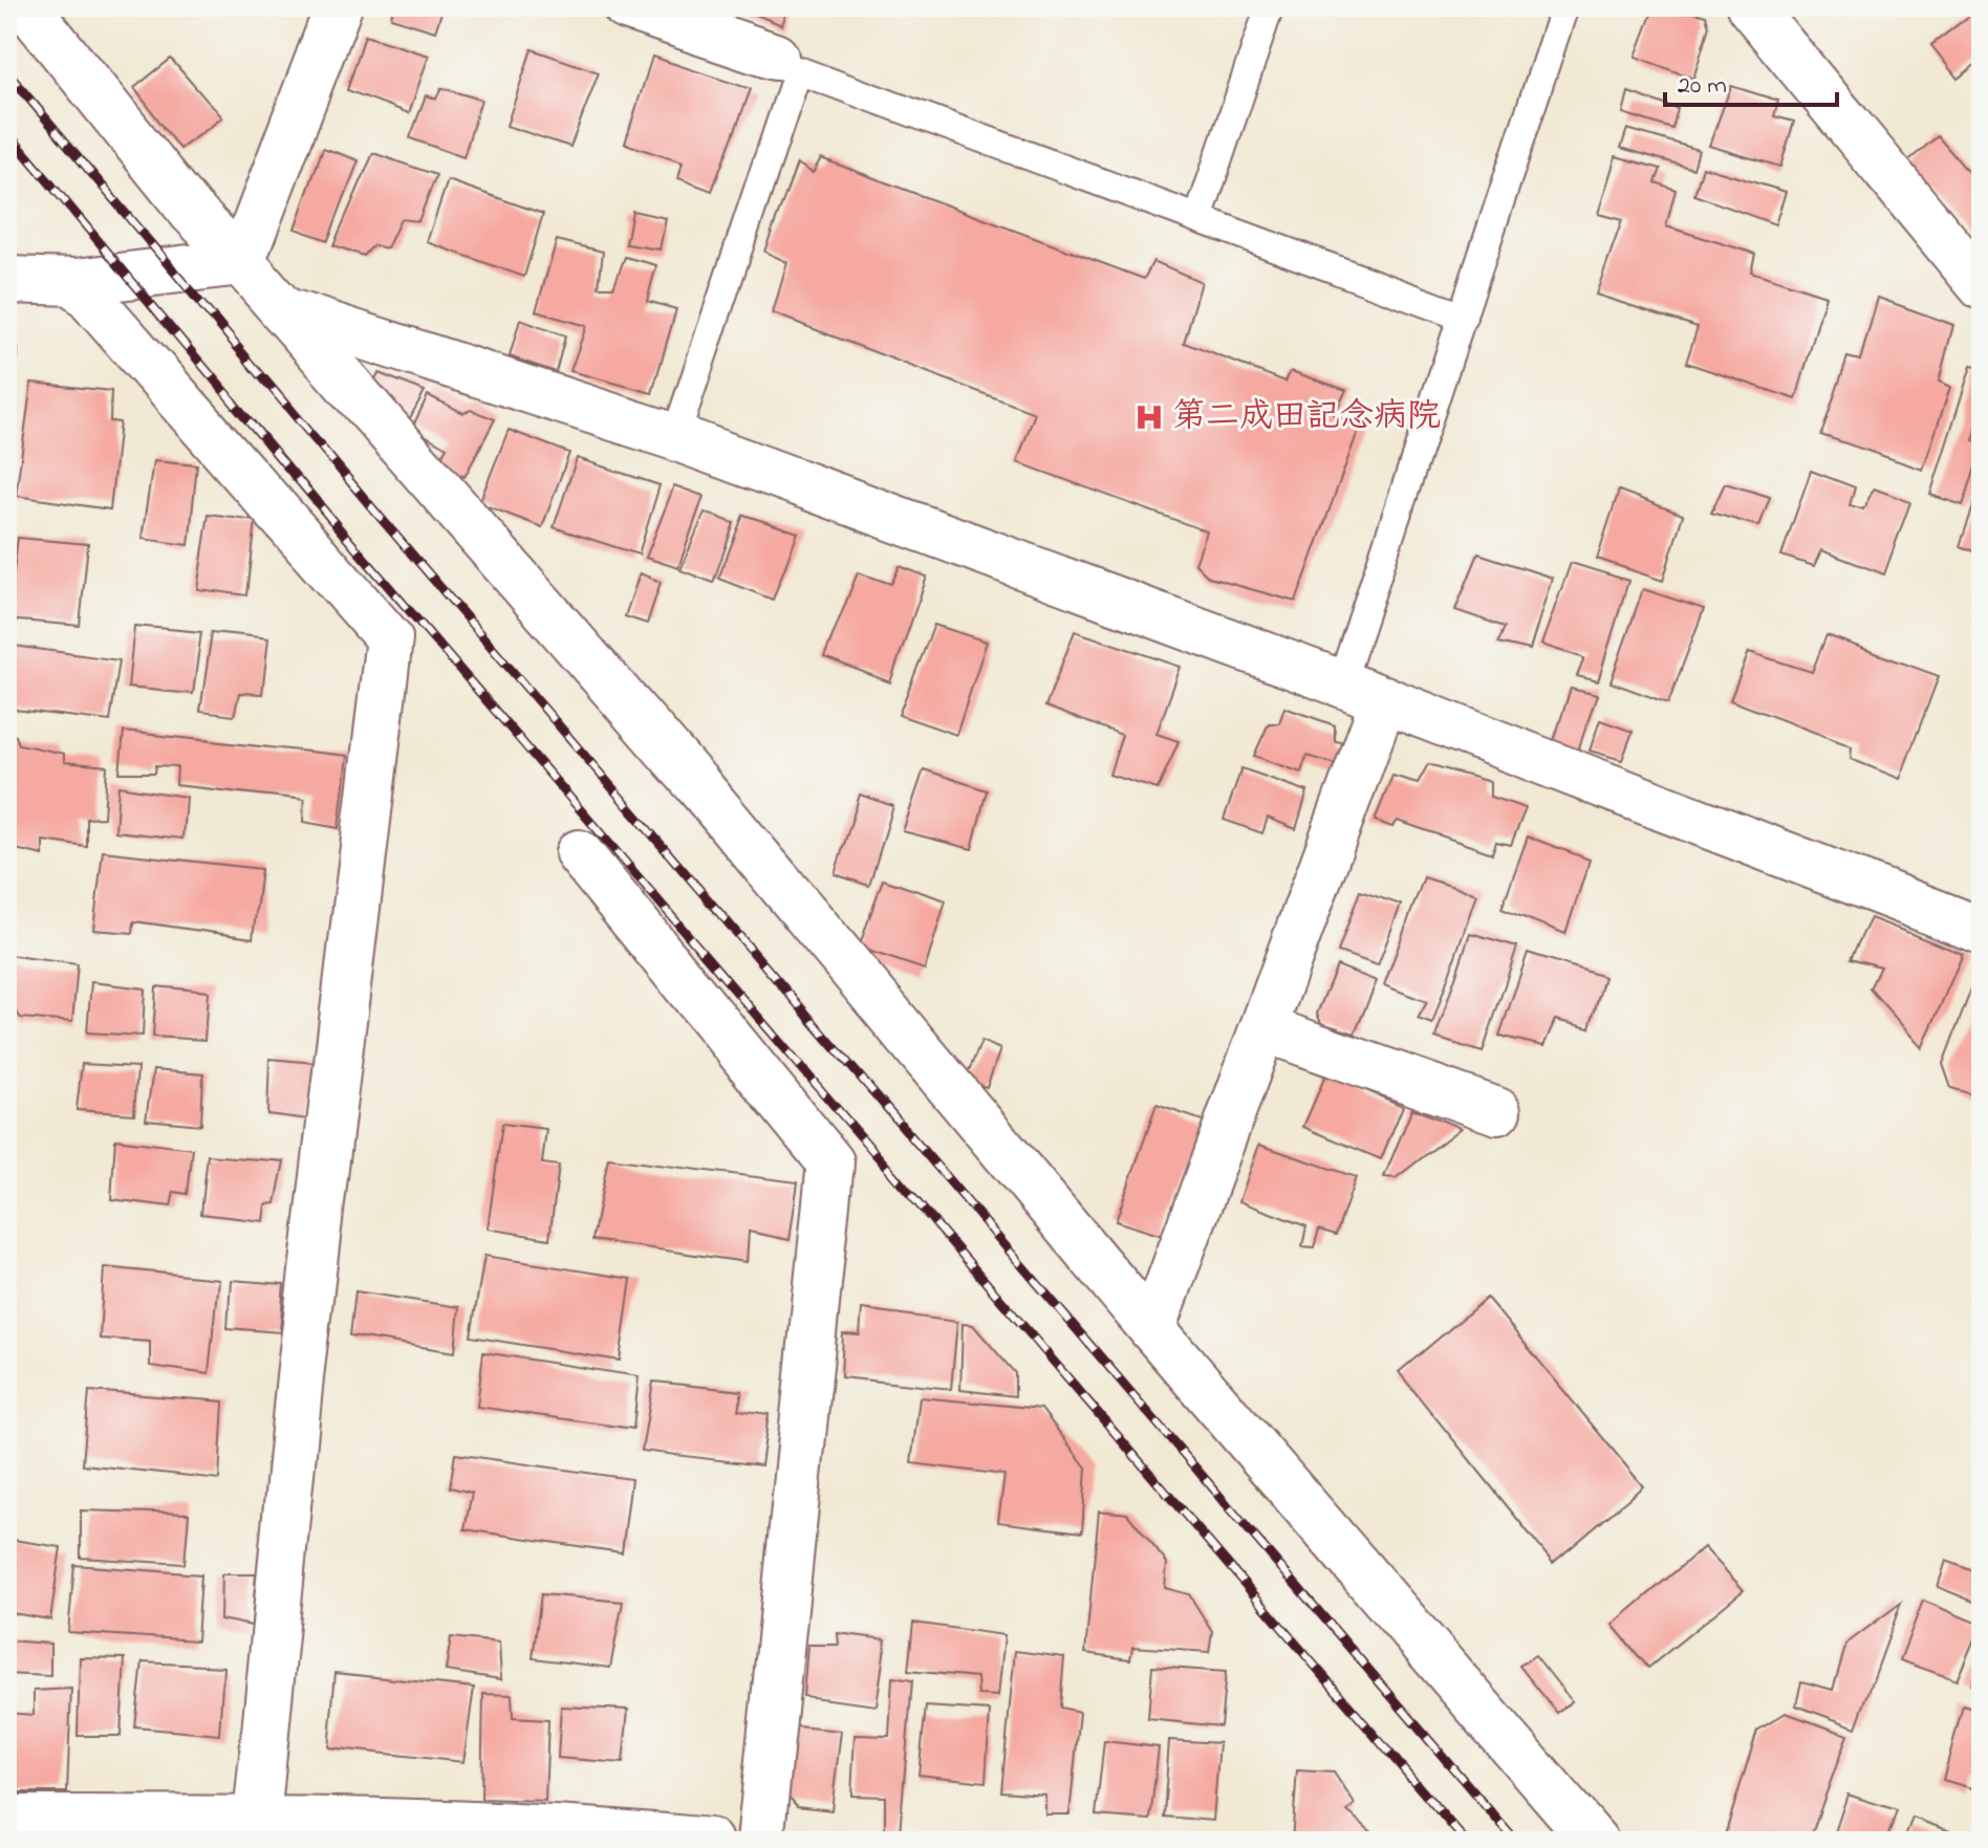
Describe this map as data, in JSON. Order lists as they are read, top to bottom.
{
  "places": {
    "hospital": ["第二成田記念病院"]
  },
  "scale_bar": "20 m"
}
